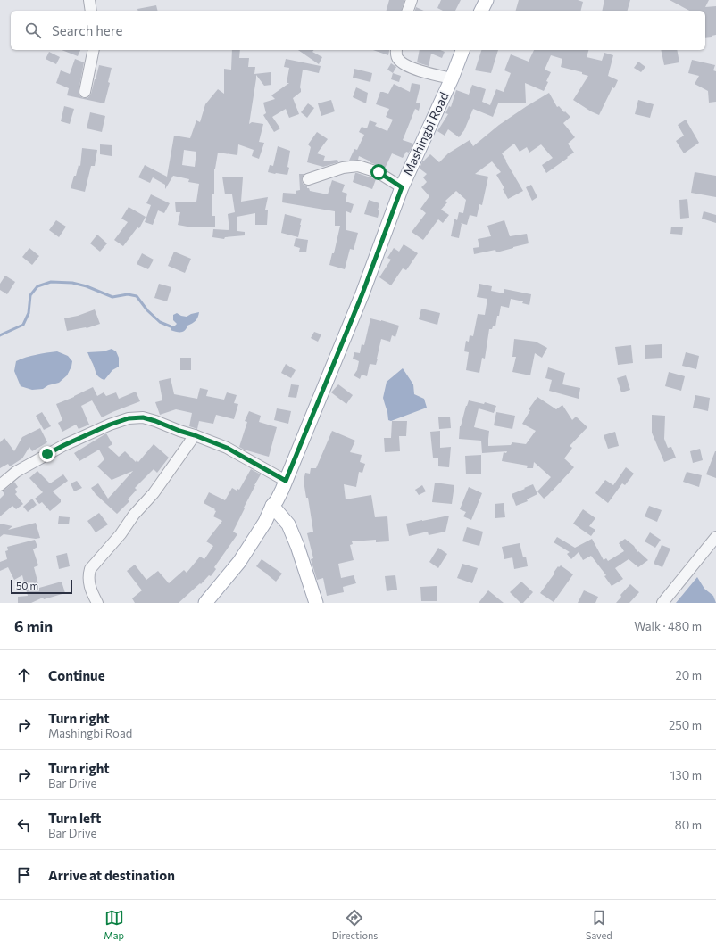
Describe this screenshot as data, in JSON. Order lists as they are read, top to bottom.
{
  "streets": {
    "main road": ["Mashingbi Road"]
  },
  "scale_bar": "50 m",
  "page": {
    "search": "Search here",
    "scale": "50 m",
    "heading": ["6 min", "Walk · 480 m"],
    "list": [
      ["Continue", "20 m"],
      ["Turn right", "Mashingbi Road", "250 m"],
      ["Turn right", "Bar Drive", "130 m"],
      ["Turn left", "Bar Drive", "80 m"],
      "Arrive at destination"
    ],
    "nav": ["Map", "Directions", "Saved"]
  }
}
